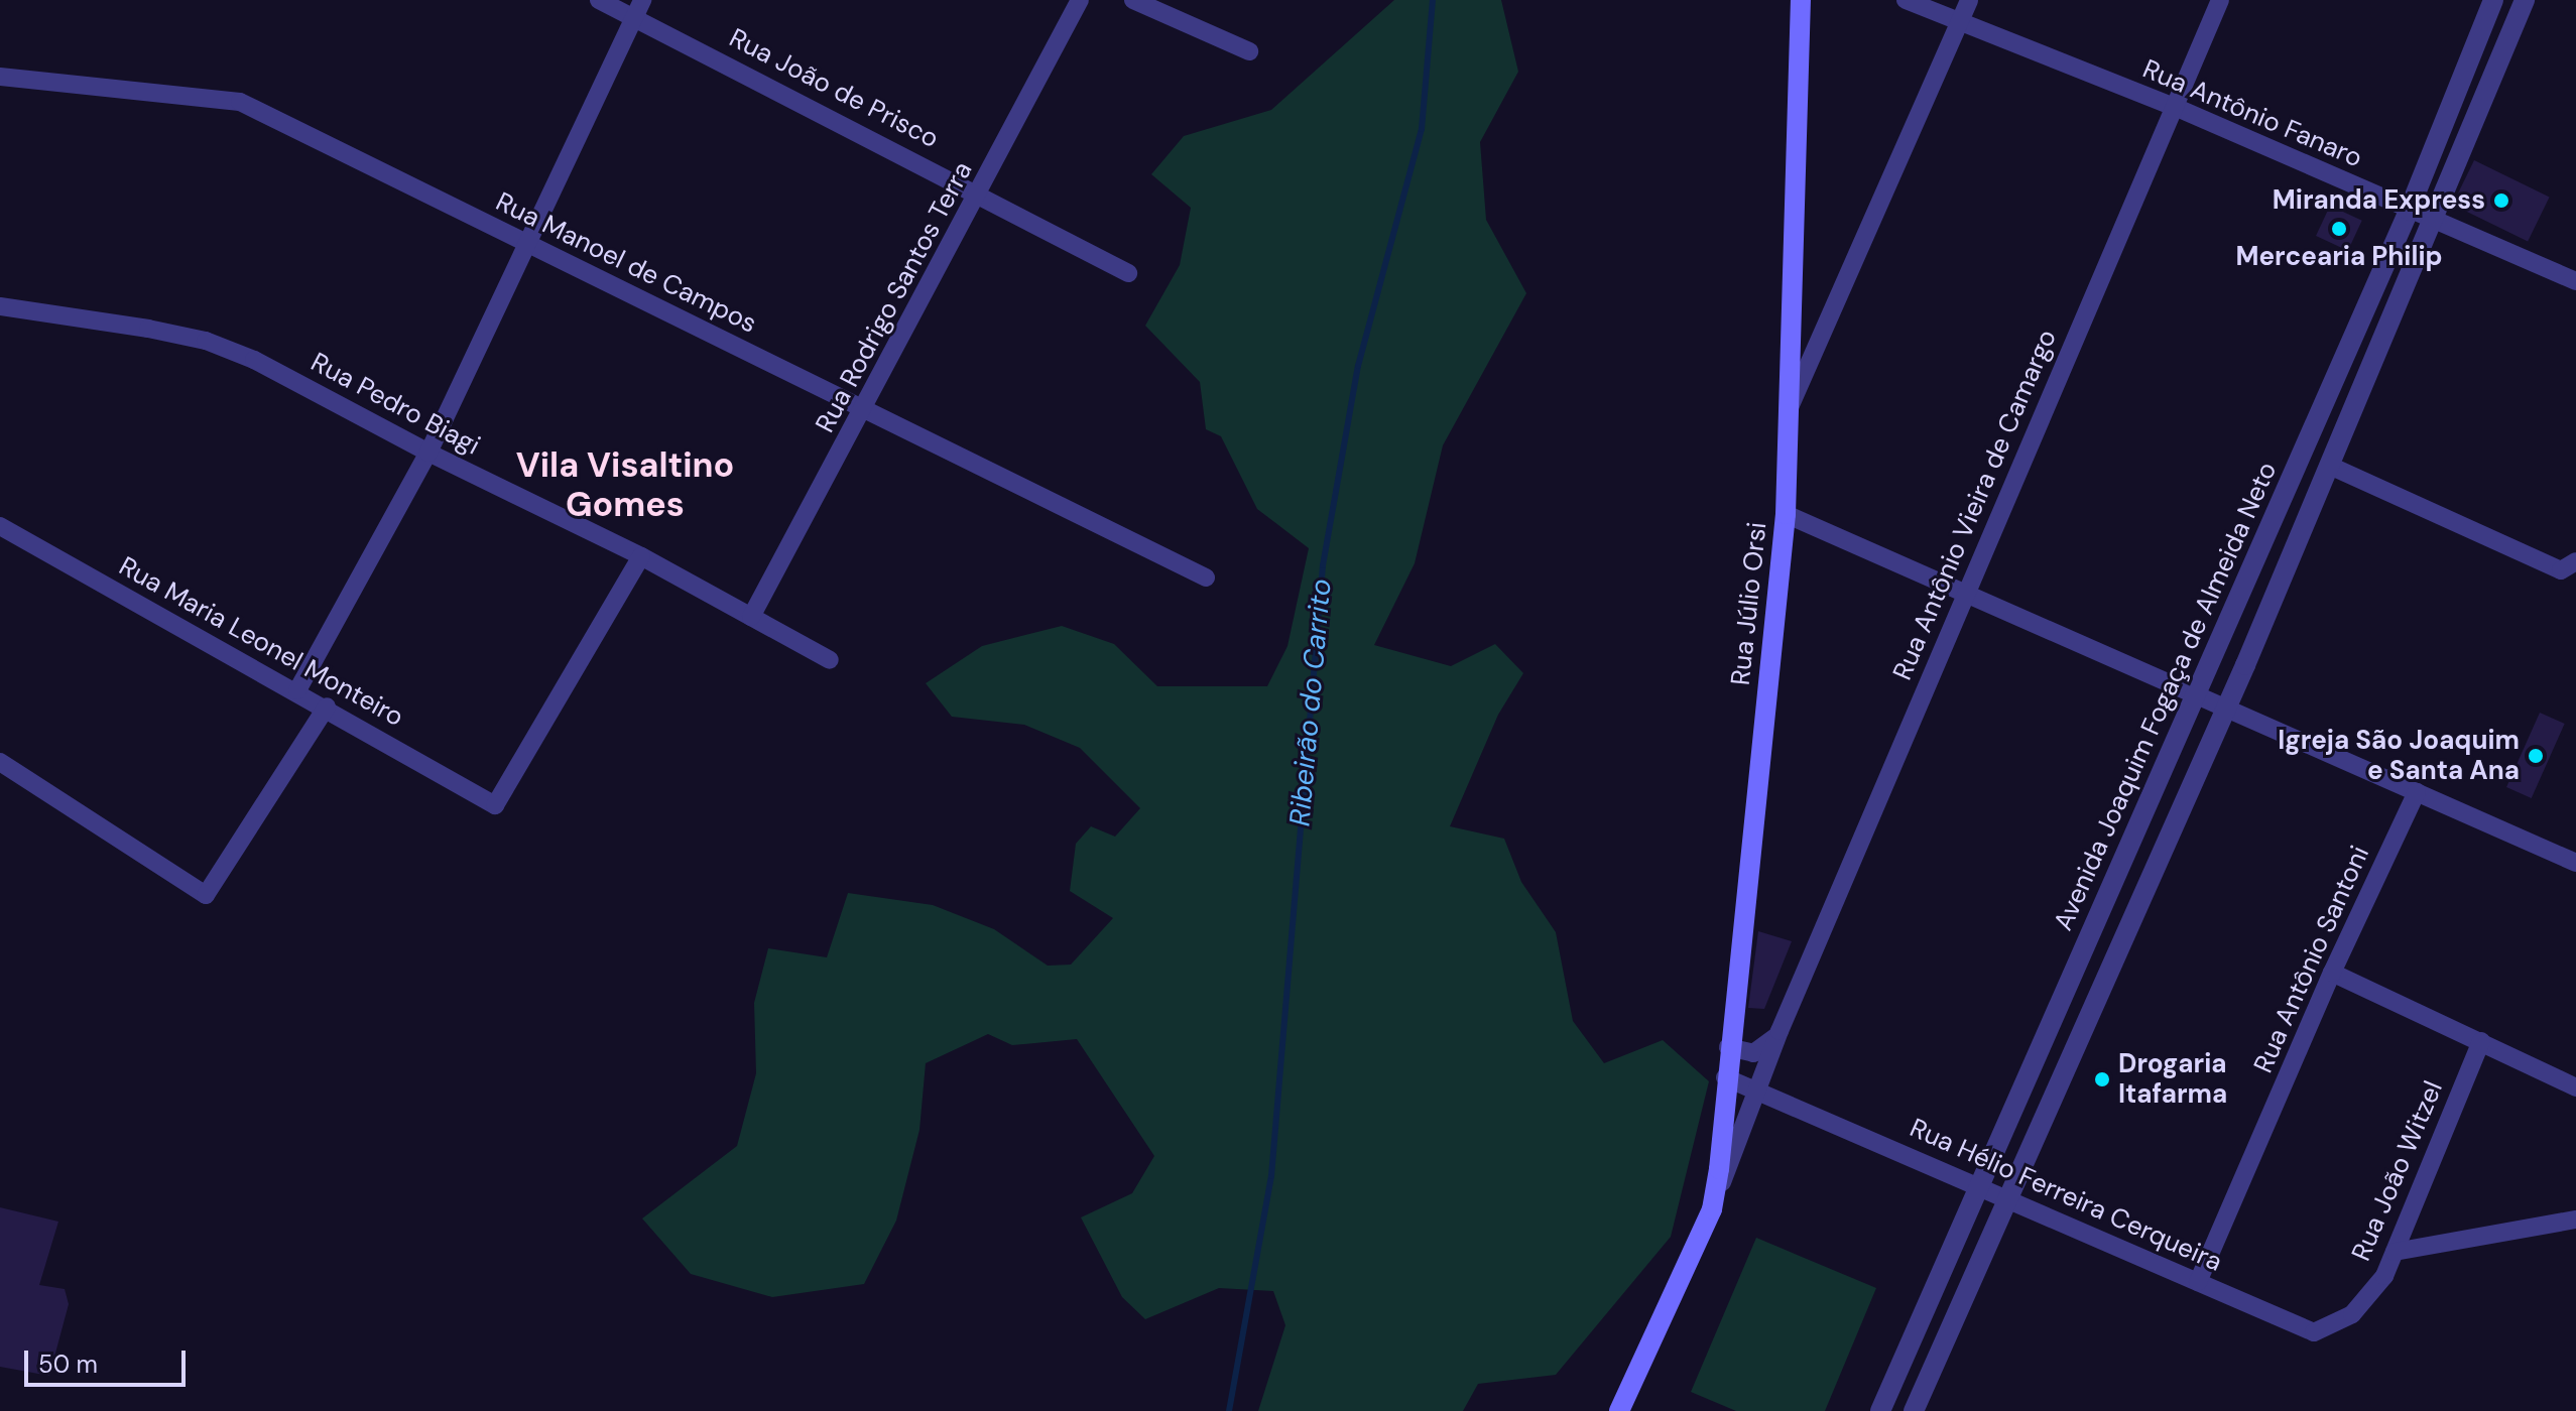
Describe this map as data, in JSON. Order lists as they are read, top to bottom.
{
  "streets": {
    "main road": ["Rua Júlio Orsi"],
    "street": [
      "Rua João de Prisco",
      "Rua Antônio Fanaro",
      "Rua Manoel de Campos",
      "Rua Rodrigo Santos Terra",
      "Rua Pedro Biagi",
      "Rua Antônio Vieira de Camargo",
      "Rua Maria Leonel Monteiro",
      "Avenida Joaquim Fogaça de Almeida Neto",
      "Rua Antônio Santoni",
      "Rua João Witzel",
      "Rua Hélio Ferreira Cerqueira"
    ]
  },
  "crossings": [
    ["Rua João de Prisco", "Rua Rodrigo Santos Terra"],
    ["Rua Antônio Fanaro", "Rua Antônio Vieira de Camargo"],
    ["Rua Antônio Fanaro", "Avenida Joaquim Fogaça de Almeida Neto"],
    ["Rua Manoel de Campos", "Rua Rodrigo Santos Terra"],
    ["Rua Rodrigo Santos Terra", "Rua Pedro Biagi"],
    ["Rua Pedro Biagi", "Rua Maria Leonel Monteiro"],
    ["Rua Antônio Vieira de Camargo", "Rua Júlio Orsi"],
    ["Rua Antônio Vieira de Camargo", "Rua Hélio Ferreira Cerqueira"],
    ["Rua Júlio Orsi", "Rua Hélio Ferreira Cerqueira"],
    ["Avenida Joaquim Fogaça de Almeida Neto", "Rua Hélio Ferreira Cerqueira"],
    ["Rua Antônio Santoni", "Rua Hélio Ferreira Cerqueira"],
    ["Rua João Witzel", "Rua Hélio Ferreira Cerqueira"]
  ],
  "districts": ["Vila Visaltino Gomes"],
  "water": ["Ribeirão do Carrito"],
  "places": [
    "Miranda Express",
    "Mercearia Philip",
    "Igreja São Joaquim e Santa Ana",
    "Drogaria Itafarma"
  ],
  "scale_bar": "50 m"
}
